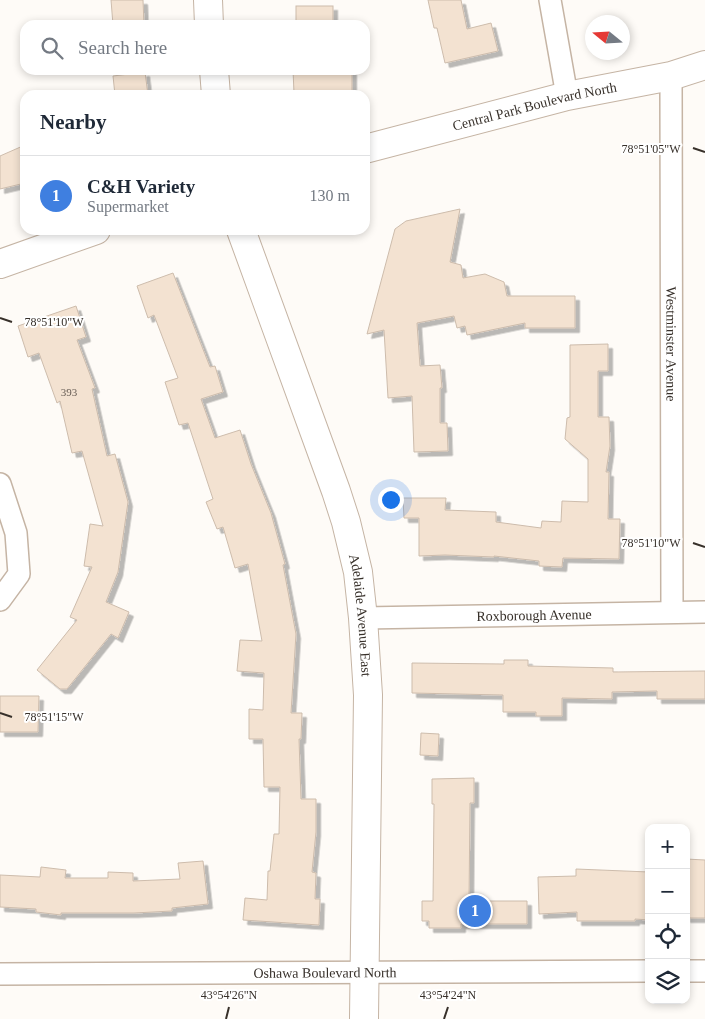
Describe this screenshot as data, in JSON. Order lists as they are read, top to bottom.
{
  "streets": {
    "main road": ["Central Park Boulevard North", "Adelaide Avenue East"],
    "street": ["Westminster Avenue", "Roxborough Avenue", "Oshawa Boulevard North"]
  },
  "crossings": [
    ["Central Park Boulevard North", "Westminster Avenue"],
    ["Westminster Avenue", "Roxborough Avenue"],
    ["Adelaide Avenue East", "Roxborough Avenue"],
    ["Adelaide Avenue East", "Oshawa Boulevard North"]
  ],
  "house_numbers": ["393"],
  "north": "left",
  "page": {
    "search": "Search here",
    "heading": "Nearby",
    "list": [
      {
        "mark": "1",
        "name": "C&H Variety",
        "note": "Supermarket",
        "value": "130 m"
      }
    ],
    "map_buttons": ["+", "−"],
    "pins": "1"
  },
  "coordinates": [
    "78°51'05\"W",
    "78°51'10\"W",
    "78°51'15\"W",
    "43°54'26\"N",
    "43°54'24\"N"
  ]
}
